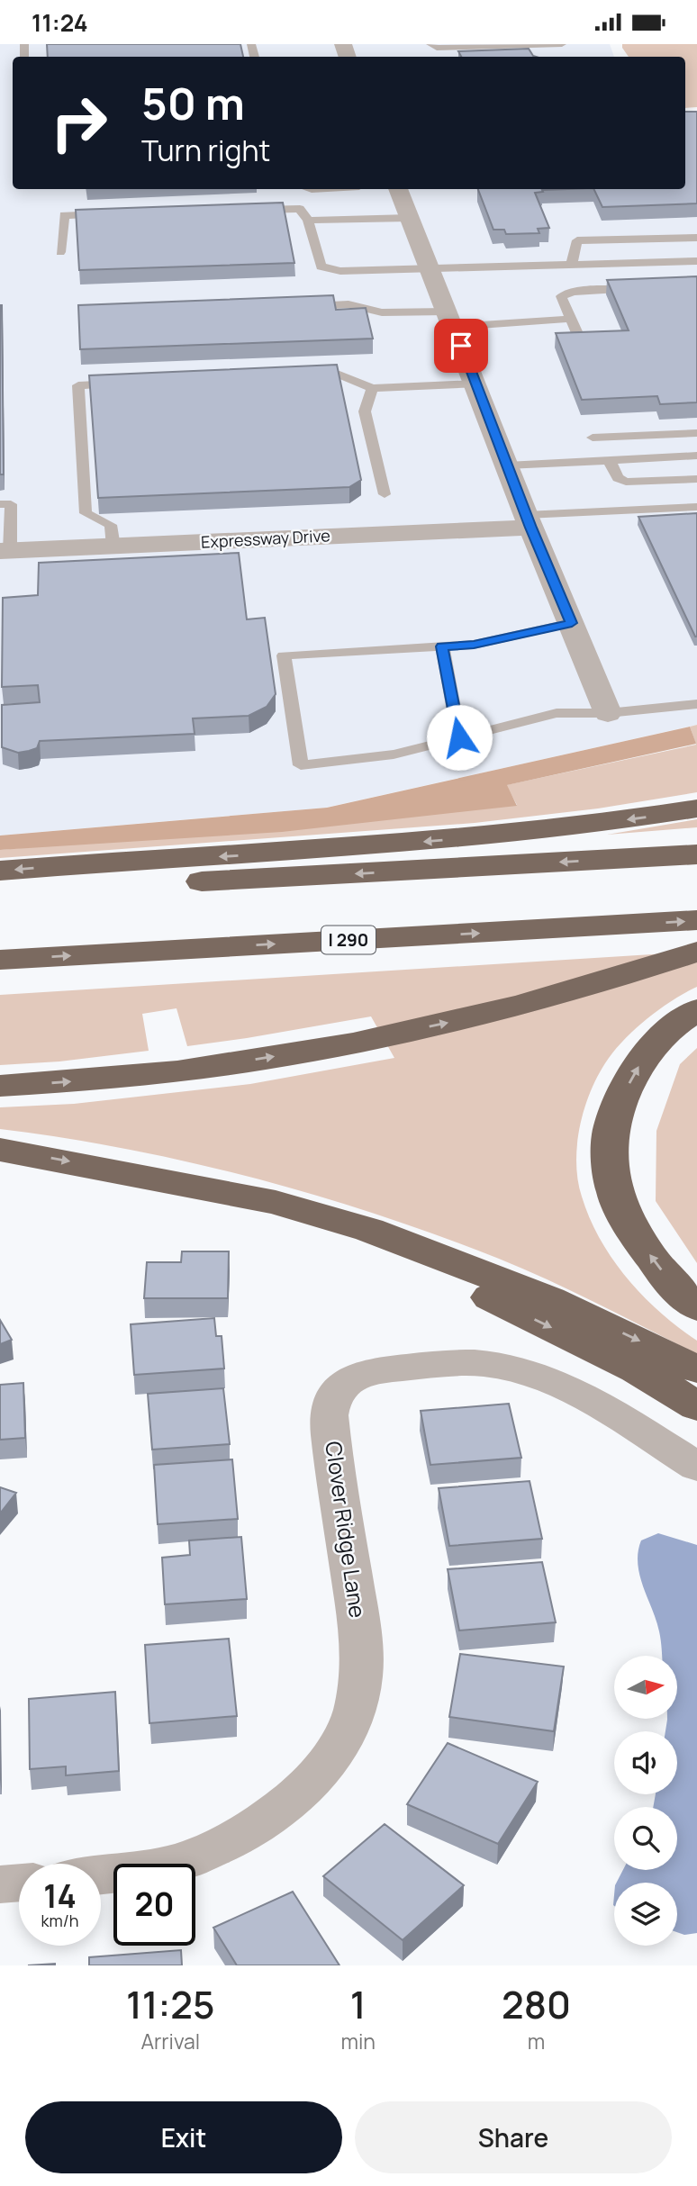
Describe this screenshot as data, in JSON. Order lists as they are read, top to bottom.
{
  "streets": {
    "highway": ["I 290"],
    "street": ["Expressway Drive", "Clover Ridge Lane"]
  },
  "north": "right",
  "page": {
    "status": "11:24",
    "turn": ["50 m", "Turn right"],
    "speed": "14 km/h",
    "limit": "20",
    "eta": [
      "11:25",
      "Arrival",
      "1",
      "min",
      "280",
      "m"
    ],
    "buttons": ["Exit", "Share"]
  }
}
